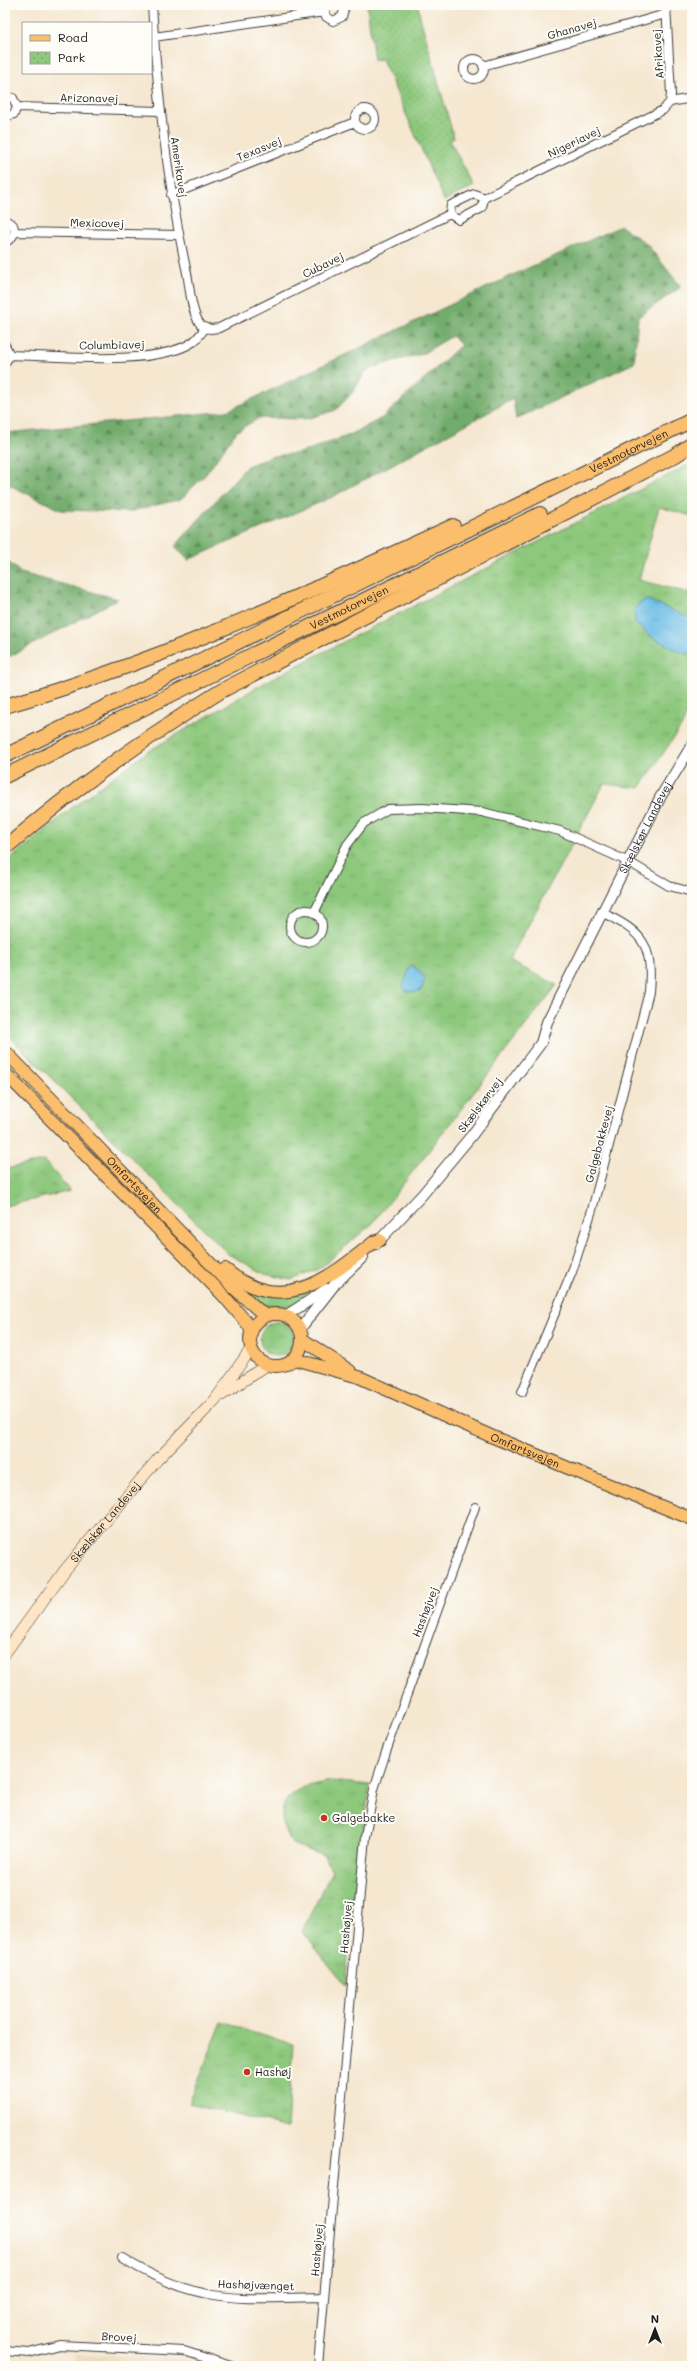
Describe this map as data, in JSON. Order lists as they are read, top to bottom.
{
  "streets": {
    "highway": ["Vestmotorvejen"],
    "main road": ["Skælskør Landevej", "Omfartsvejen"],
    "street": [
      "Ghanavej",
      "Afrikavej",
      "Arizonavej",
      "Nigeriavej",
      "Texasvej",
      "Amerikavej",
      "Mexicovej",
      "Cubavej",
      "Columbiavej",
      "Skælskørvej",
      "Galgebakkevej",
      "Hashøjvej",
      "Hashøjvænget",
      "Brovej"
    ]
  },
  "crossings": [
    ["Ghanavej", "Afrikavej"],
    ["Afrikavej", "Nigeriavej"],
    ["Arizonavej", "Amerikavej"],
    ["Nigeriavej", "Cubavej"],
    ["Texasvej", "Amerikavej"],
    ["Amerikavej", "Mexicovej"],
    ["Amerikavej", "Cubavej"],
    ["Amerikavej", "Columbiavej"],
    ["Cubavej", "Columbiavej"],
    ["Skælskør Landevej", "Skælskørvej"],
    ["Skælskør Landevej", "Galgebakkevej"],
    ["Skælskør Landevej", "Omfartsvejen"],
    ["Skælskørvej", "Galgebakkevej"],
    ["Skælskørvej", "Omfartsvejen"],
    ["Hashøjvej", "Hashøjvænget"]
  ],
  "places": ["Galgebakke", "Hashøj"],
  "legend": ["Road", "Park"],
  "north": "top"
}
